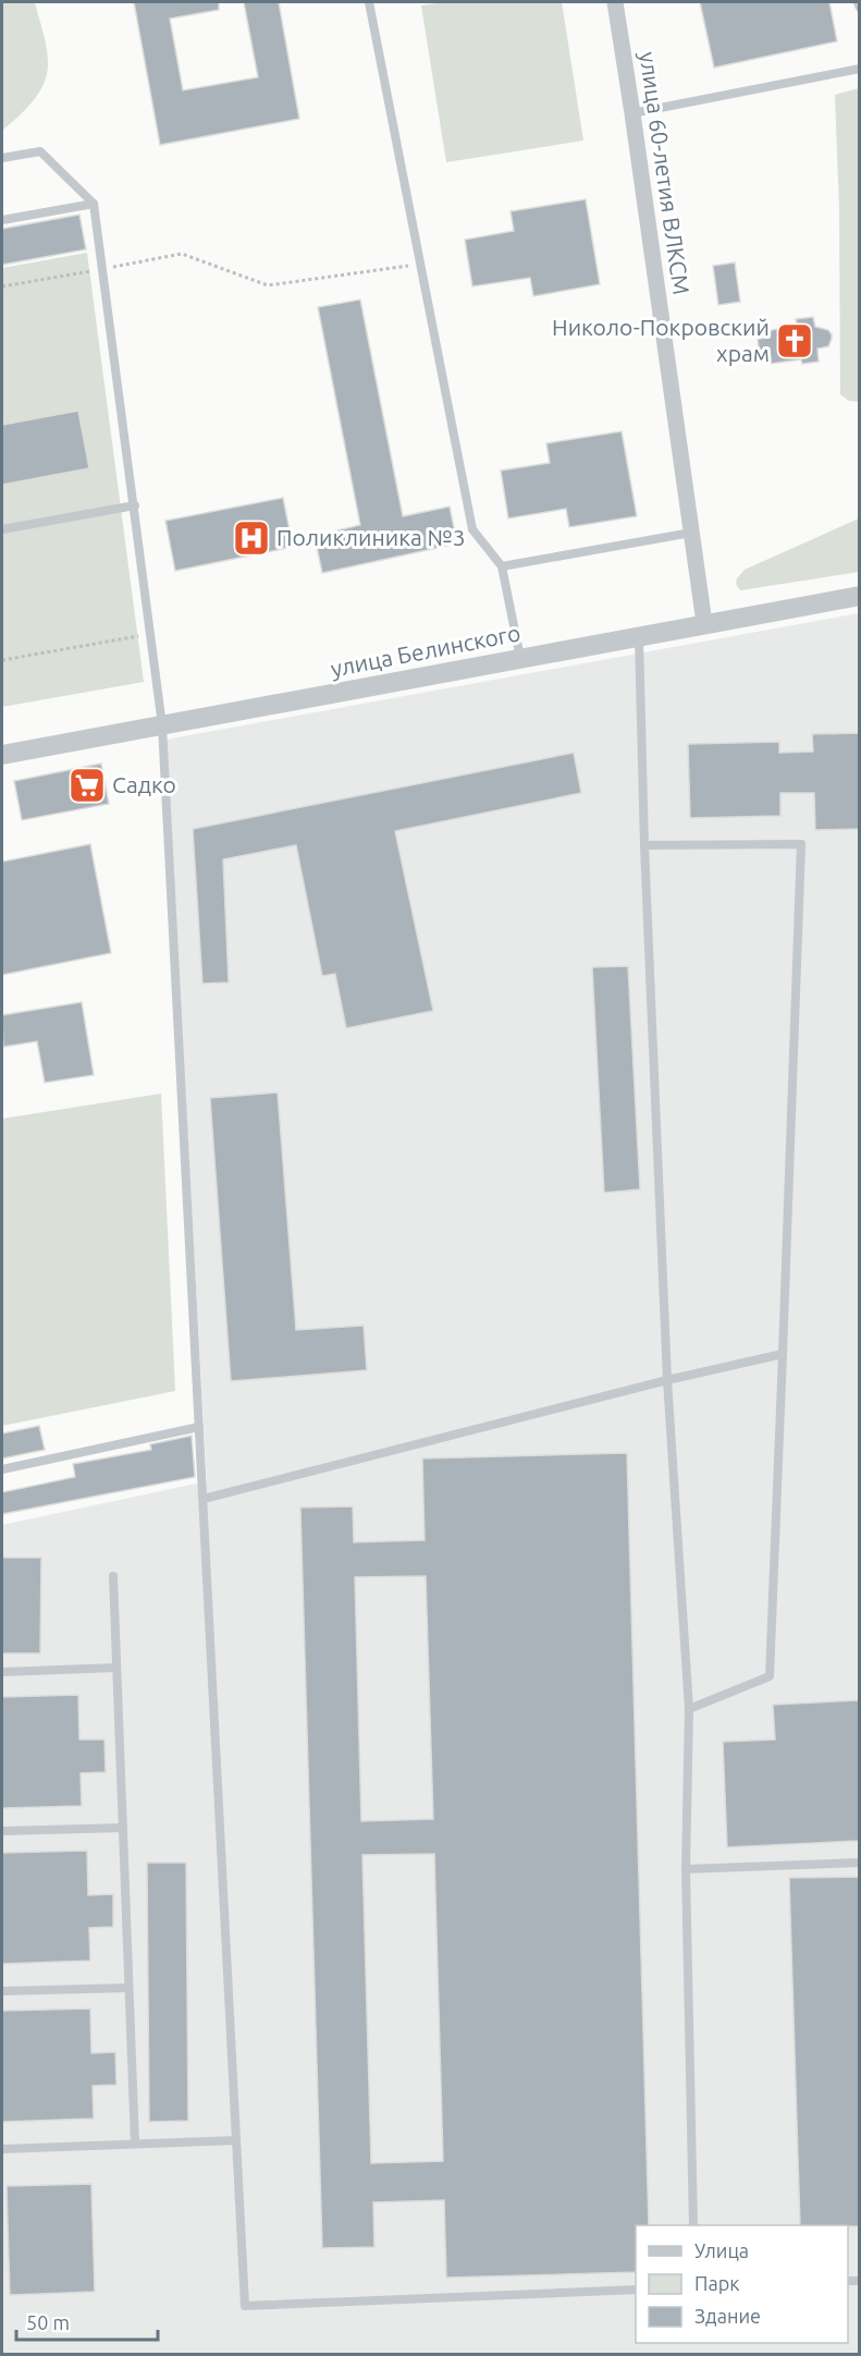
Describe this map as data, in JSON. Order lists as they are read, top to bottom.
{
  "streets": {
    "street": ["улица 60-летия ВЛКСМ", "улица Белинского"]
  },
  "crossings": [
    ["улица 60-летия ВЛКСМ", "улица Белинского"]
  ],
  "places": {
    "church": ["Николо-Покровский храм"],
    "hospital": ["Поликлиника №3"],
    "supermarket": ["Садко"]
  },
  "legend": ["Улица", "Парк", "Здание"],
  "scale_bar": "50 m"
}
